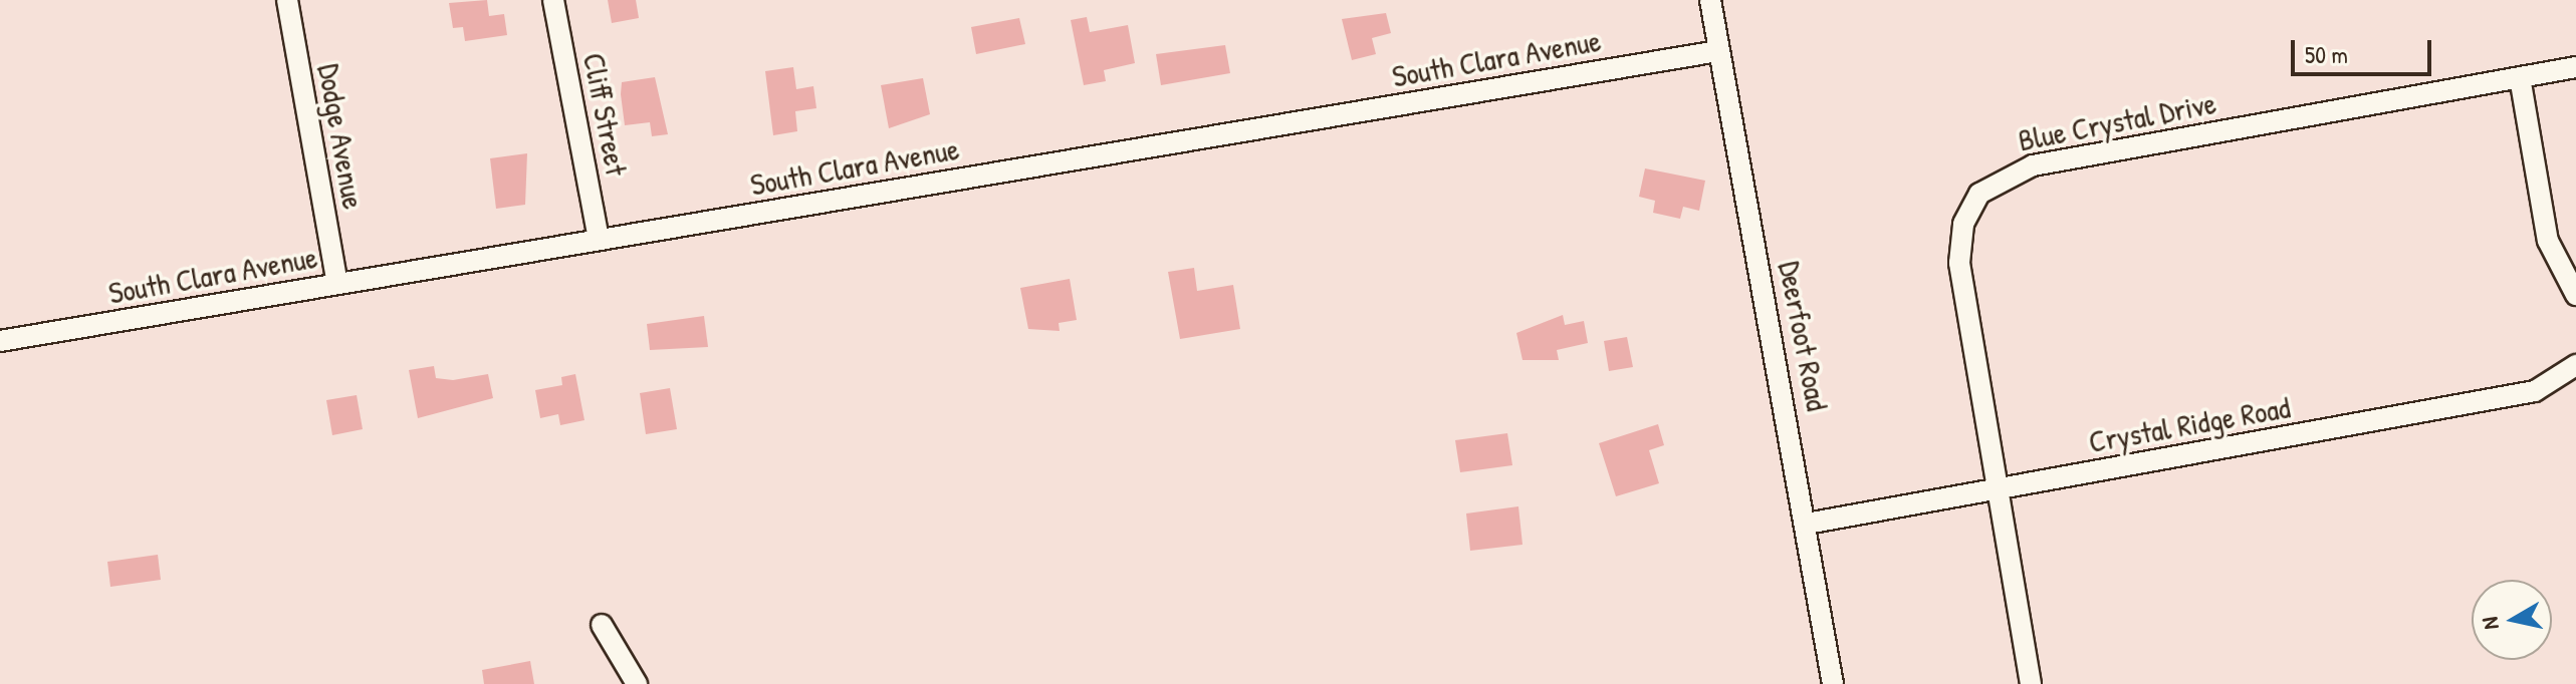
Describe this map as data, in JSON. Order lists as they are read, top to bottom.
{
  "streets": {
    "street": [
      "South Clara Avenue",
      "Cliff Street",
      "Blue Crystal Drive",
      "Dodge Avenue",
      "Deerfoot Road",
      "Crystal Ridge Road"
    ]
  },
  "crossings": [
    ["South Clara Avenue", "Cliff Street"],
    ["South Clara Avenue", "Dodge Avenue"],
    ["South Clara Avenue", "Deerfoot Road"],
    ["Blue Crystal Drive", "Crystal Ridge Road"],
    ["Deerfoot Road", "Crystal Ridge Road"]
  ],
  "scale_bar": "50 m",
  "north": "left"
}
